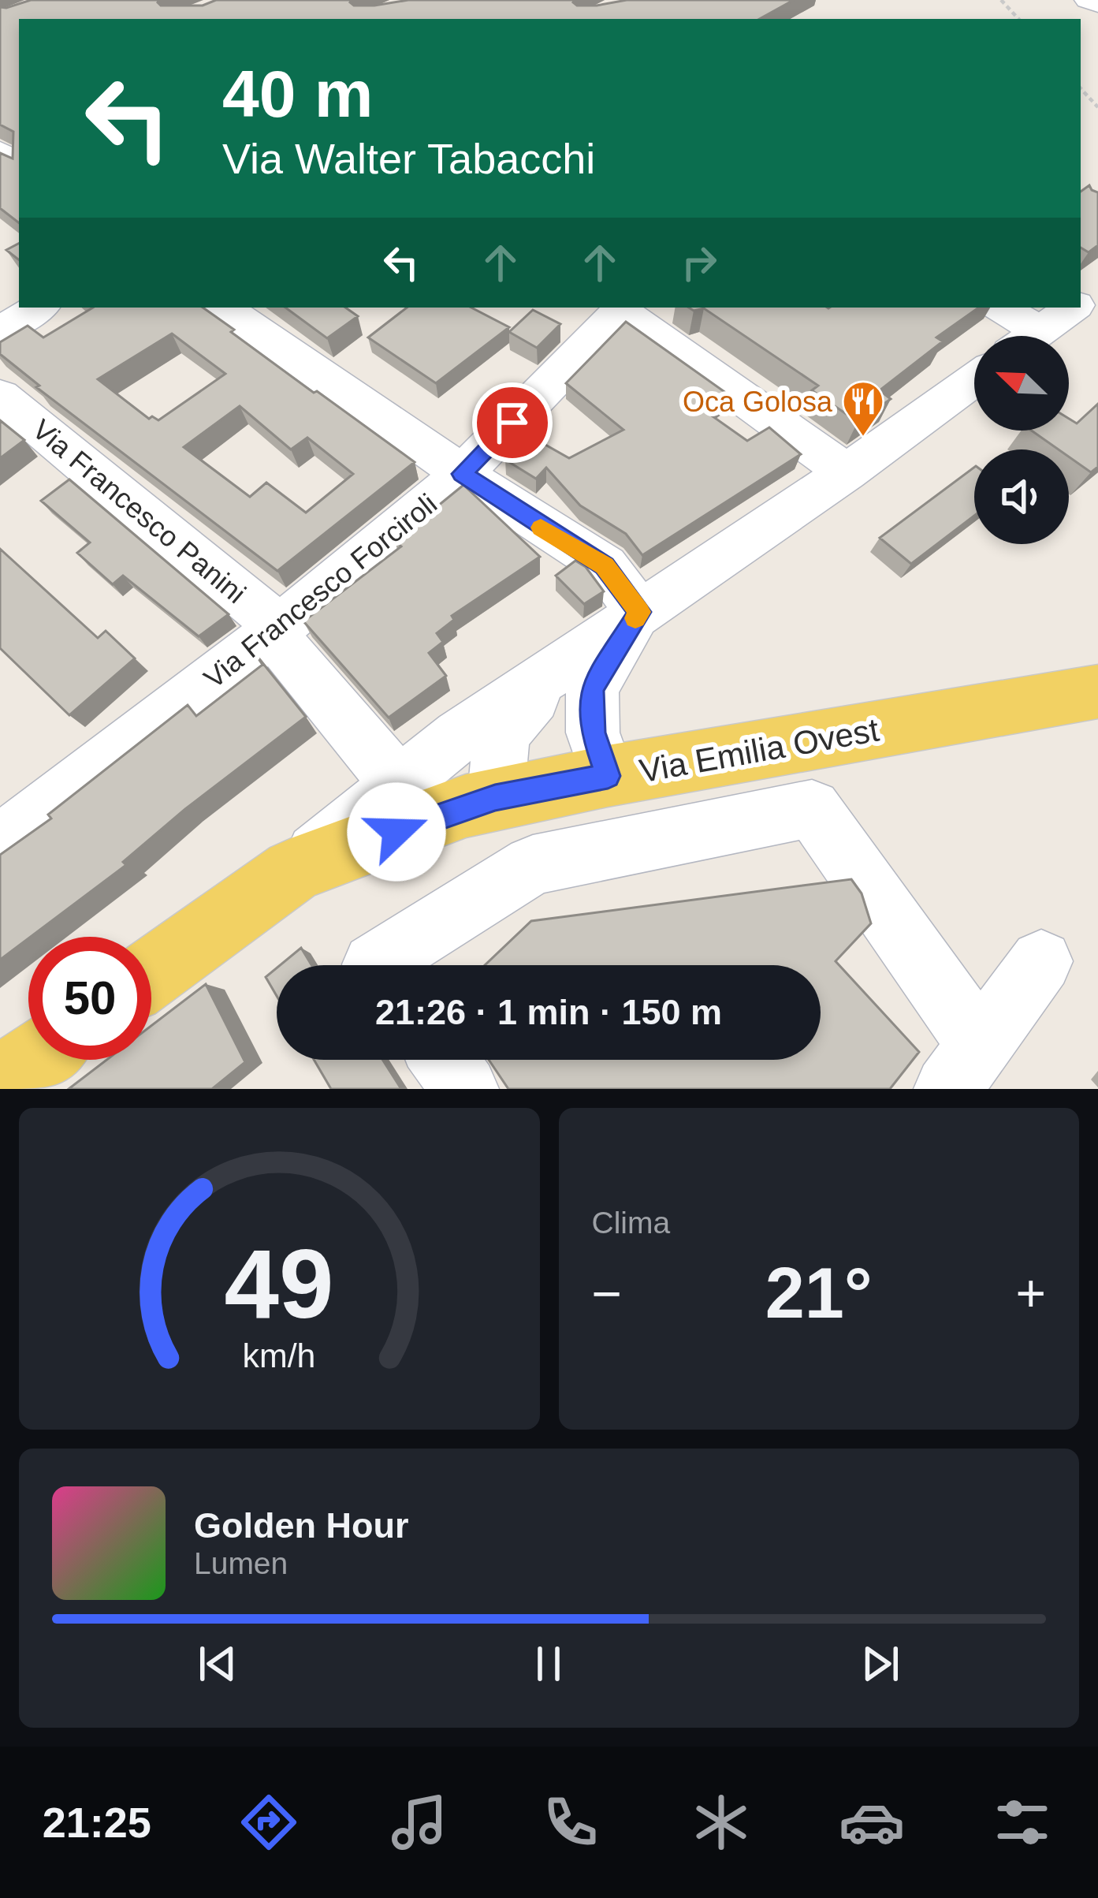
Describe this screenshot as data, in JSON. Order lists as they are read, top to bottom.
{
  "streets": {
    "main road": ["Via Emilia Ovest"],
    "street": ["Via Francesco Panini", "Via Francesco Forciroli"]
  },
  "crossings": [
    ["Via Francesco Panini", "Via Francesco Forciroli"]
  ],
  "places": {
    "restaurant": ["Oca Golosa"]
  },
  "north": "top left",
  "page": {
    "turn": ["40 m", "Via Walter Tabacchi"],
    "limit": "50",
    "trip": "21:26 · 1 min · 150 m",
    "tile": "Clima",
    "heat": ["−", "21°", "+"],
    "song": ["Golden Hour", "Lumen"],
    "tabs": "21:25",
    "gauge": ["49", "km/h"]
  }
}
